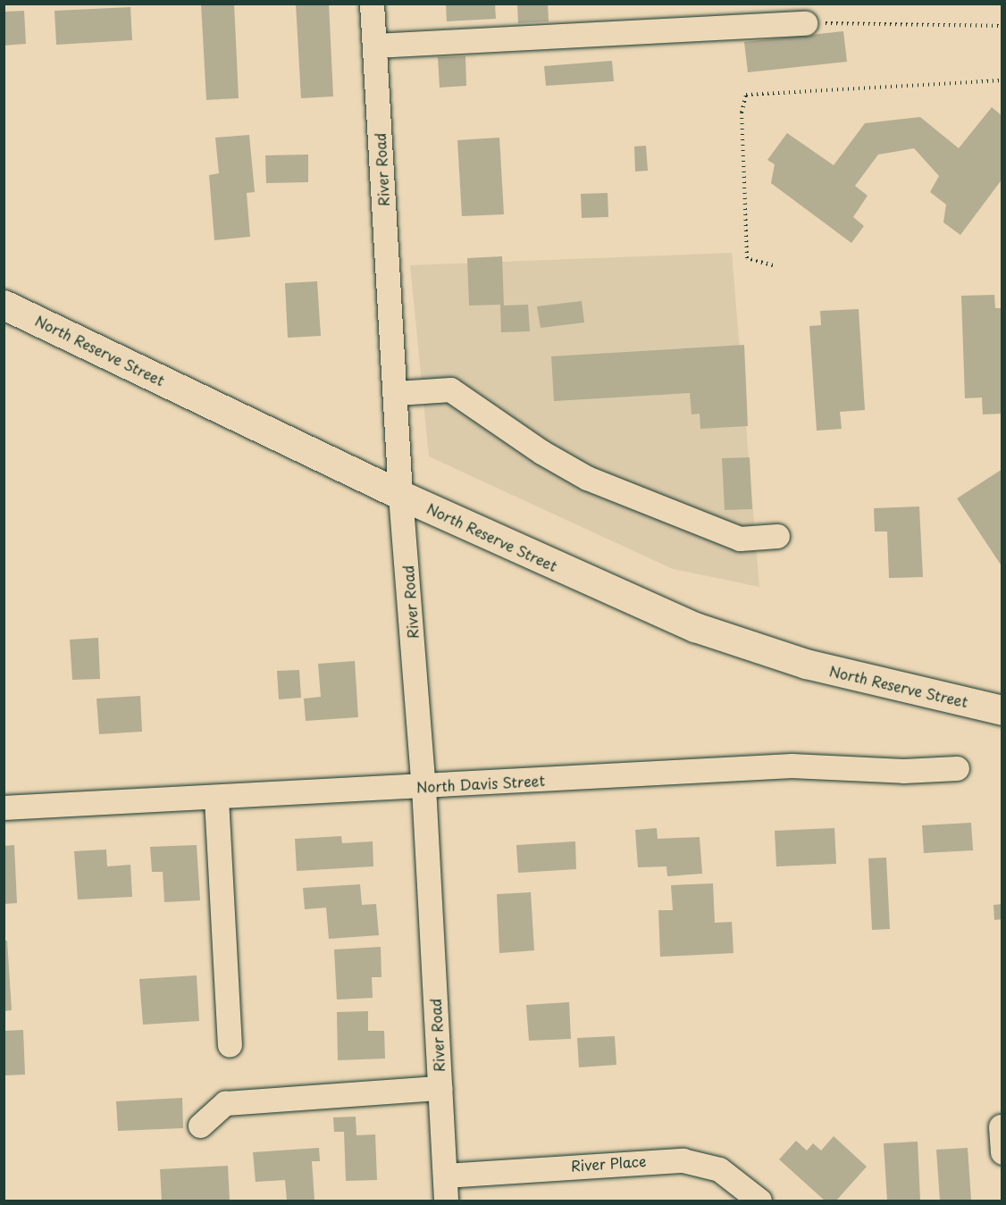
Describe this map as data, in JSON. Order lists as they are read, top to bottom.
{
  "streets": {
    "highway": ["North Reserve Street"],
    "street": ["River Road", "North Davis Street", "River Place"]
  },
  "crossings": [
    ["River Road", "North Reserve Street"],
    ["River Road", "North Davis Street"],
    ["River Road", "River Place"]
  ]
}
